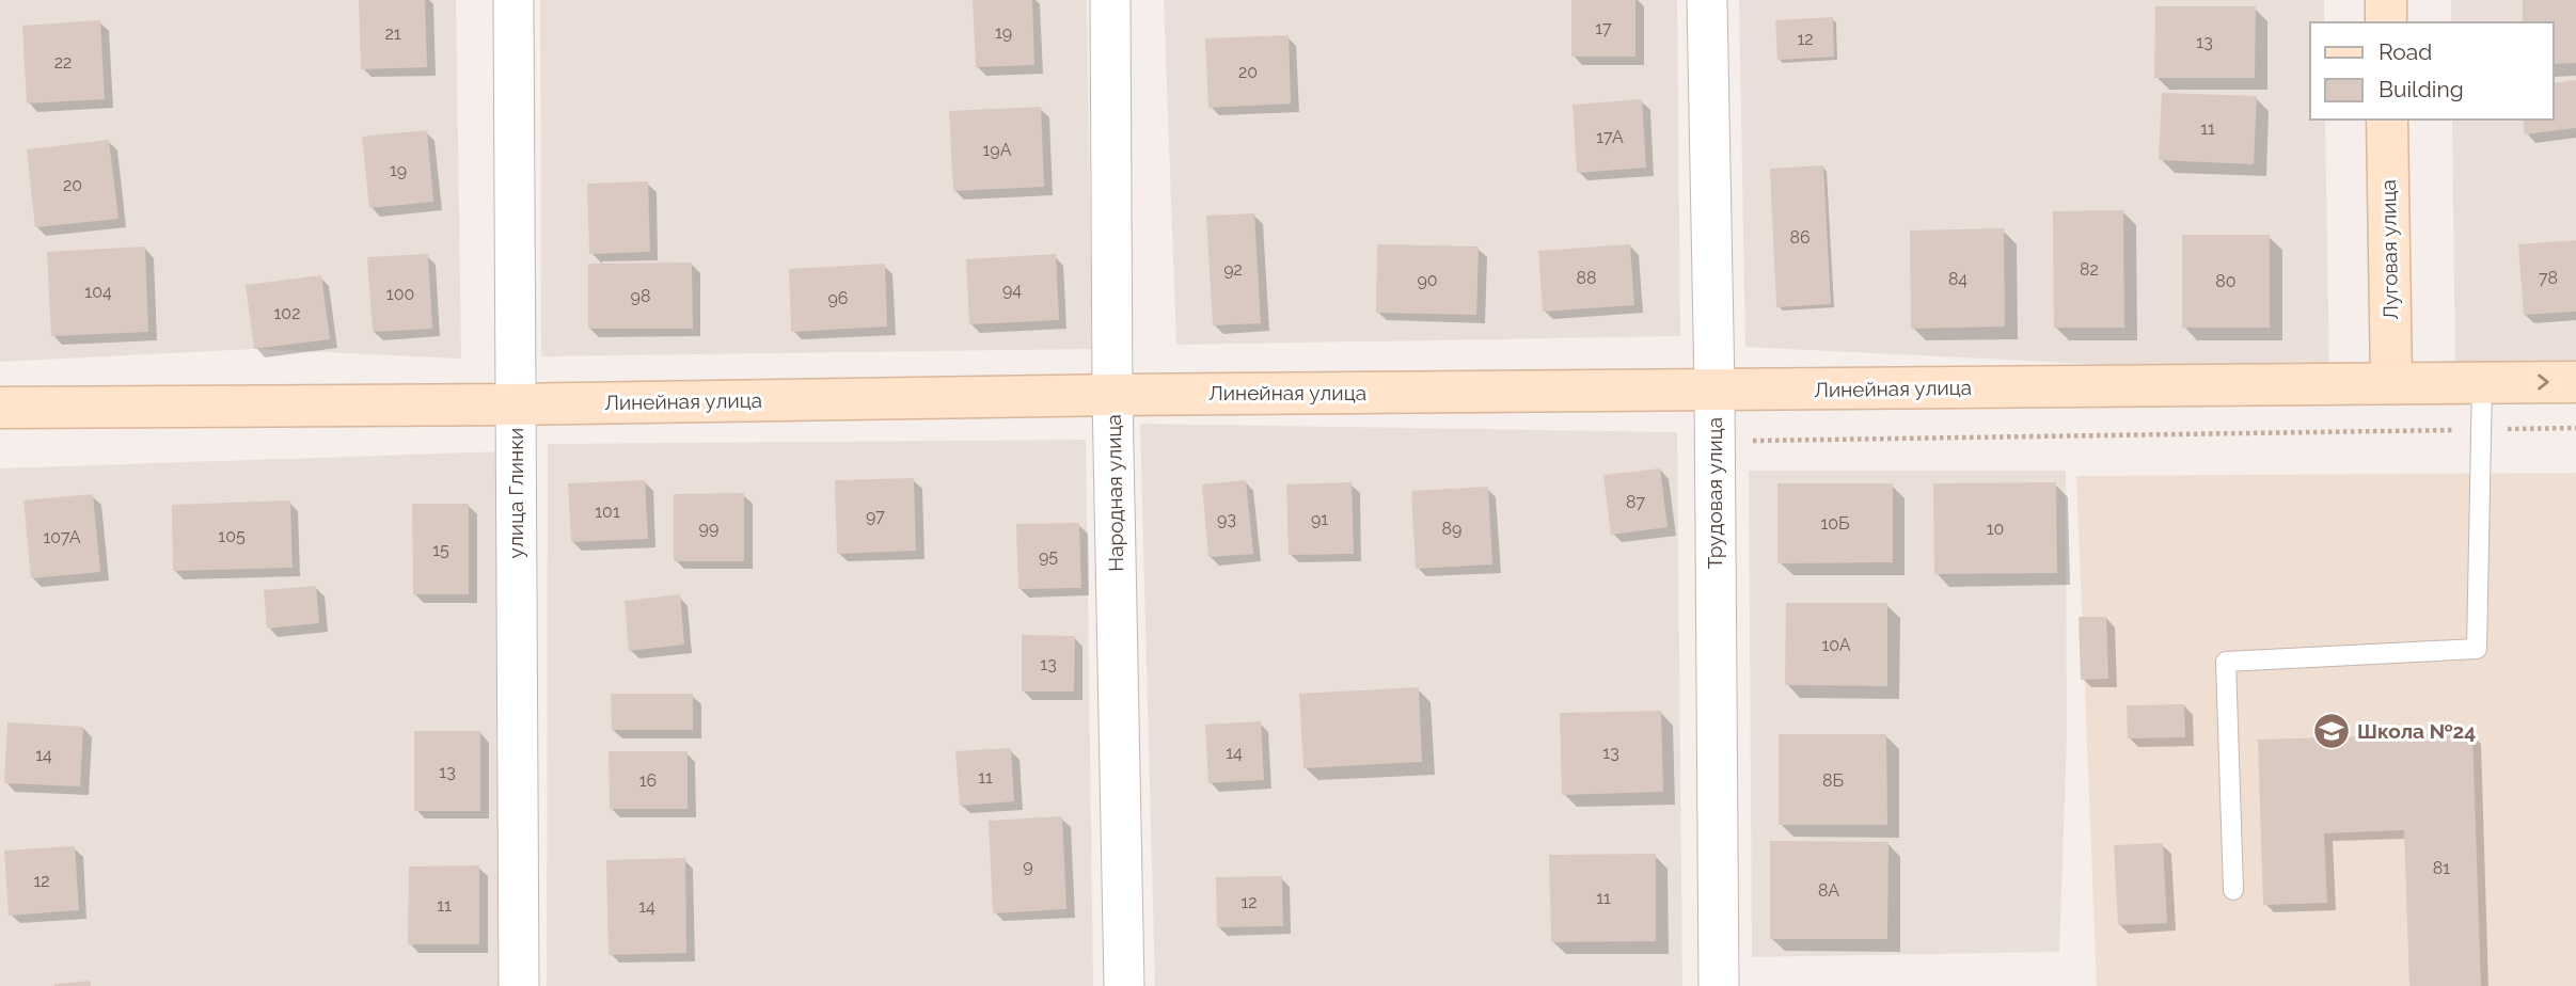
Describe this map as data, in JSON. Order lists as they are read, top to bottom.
{
  "streets": {
    "street": [
      "Луговая улица",
      "Линейная улица",
      "улица Глинки",
      "Народная улица",
      "Трудовая улица"
    ]
  },
  "crossings": [
    ["Луговая улица", "Линейная улица"],
    ["Линейная улица", "улица Глинки"],
    ["Линейная улица", "Народная улица"],
    ["Линейная улица", "Трудовая улица"]
  ],
  "places": {
    "school or university": ["Школа №24"]
  },
  "house_numbers": [
    "17",
    "19",
    "21",
    "12",
    "13",
    "22",
    "20",
    "11",
    "17А",
    "19А",
    "19",
    "20",
    "86",
    "92",
    "82",
    "88",
    "78",
    "84",
    "90",
    "80",
    "94",
    "104",
    "100",
    "98",
    "96",
    "102",
    "87",
    "101",
    "97",
    "93",
    "91",
    "10Б",
    "99",
    "89",
    "10",
    "105",
    "107А",
    "15",
    "95",
    "10А",
    "13",
    "14",
    "13",
    "14",
    "13",
    "11",
    "16",
    "8Б",
    "9",
    "81",
    "12",
    "8А",
    "11",
    "12",
    "11",
    "14"
  ],
  "legend": ["Road", "Building"]
}
